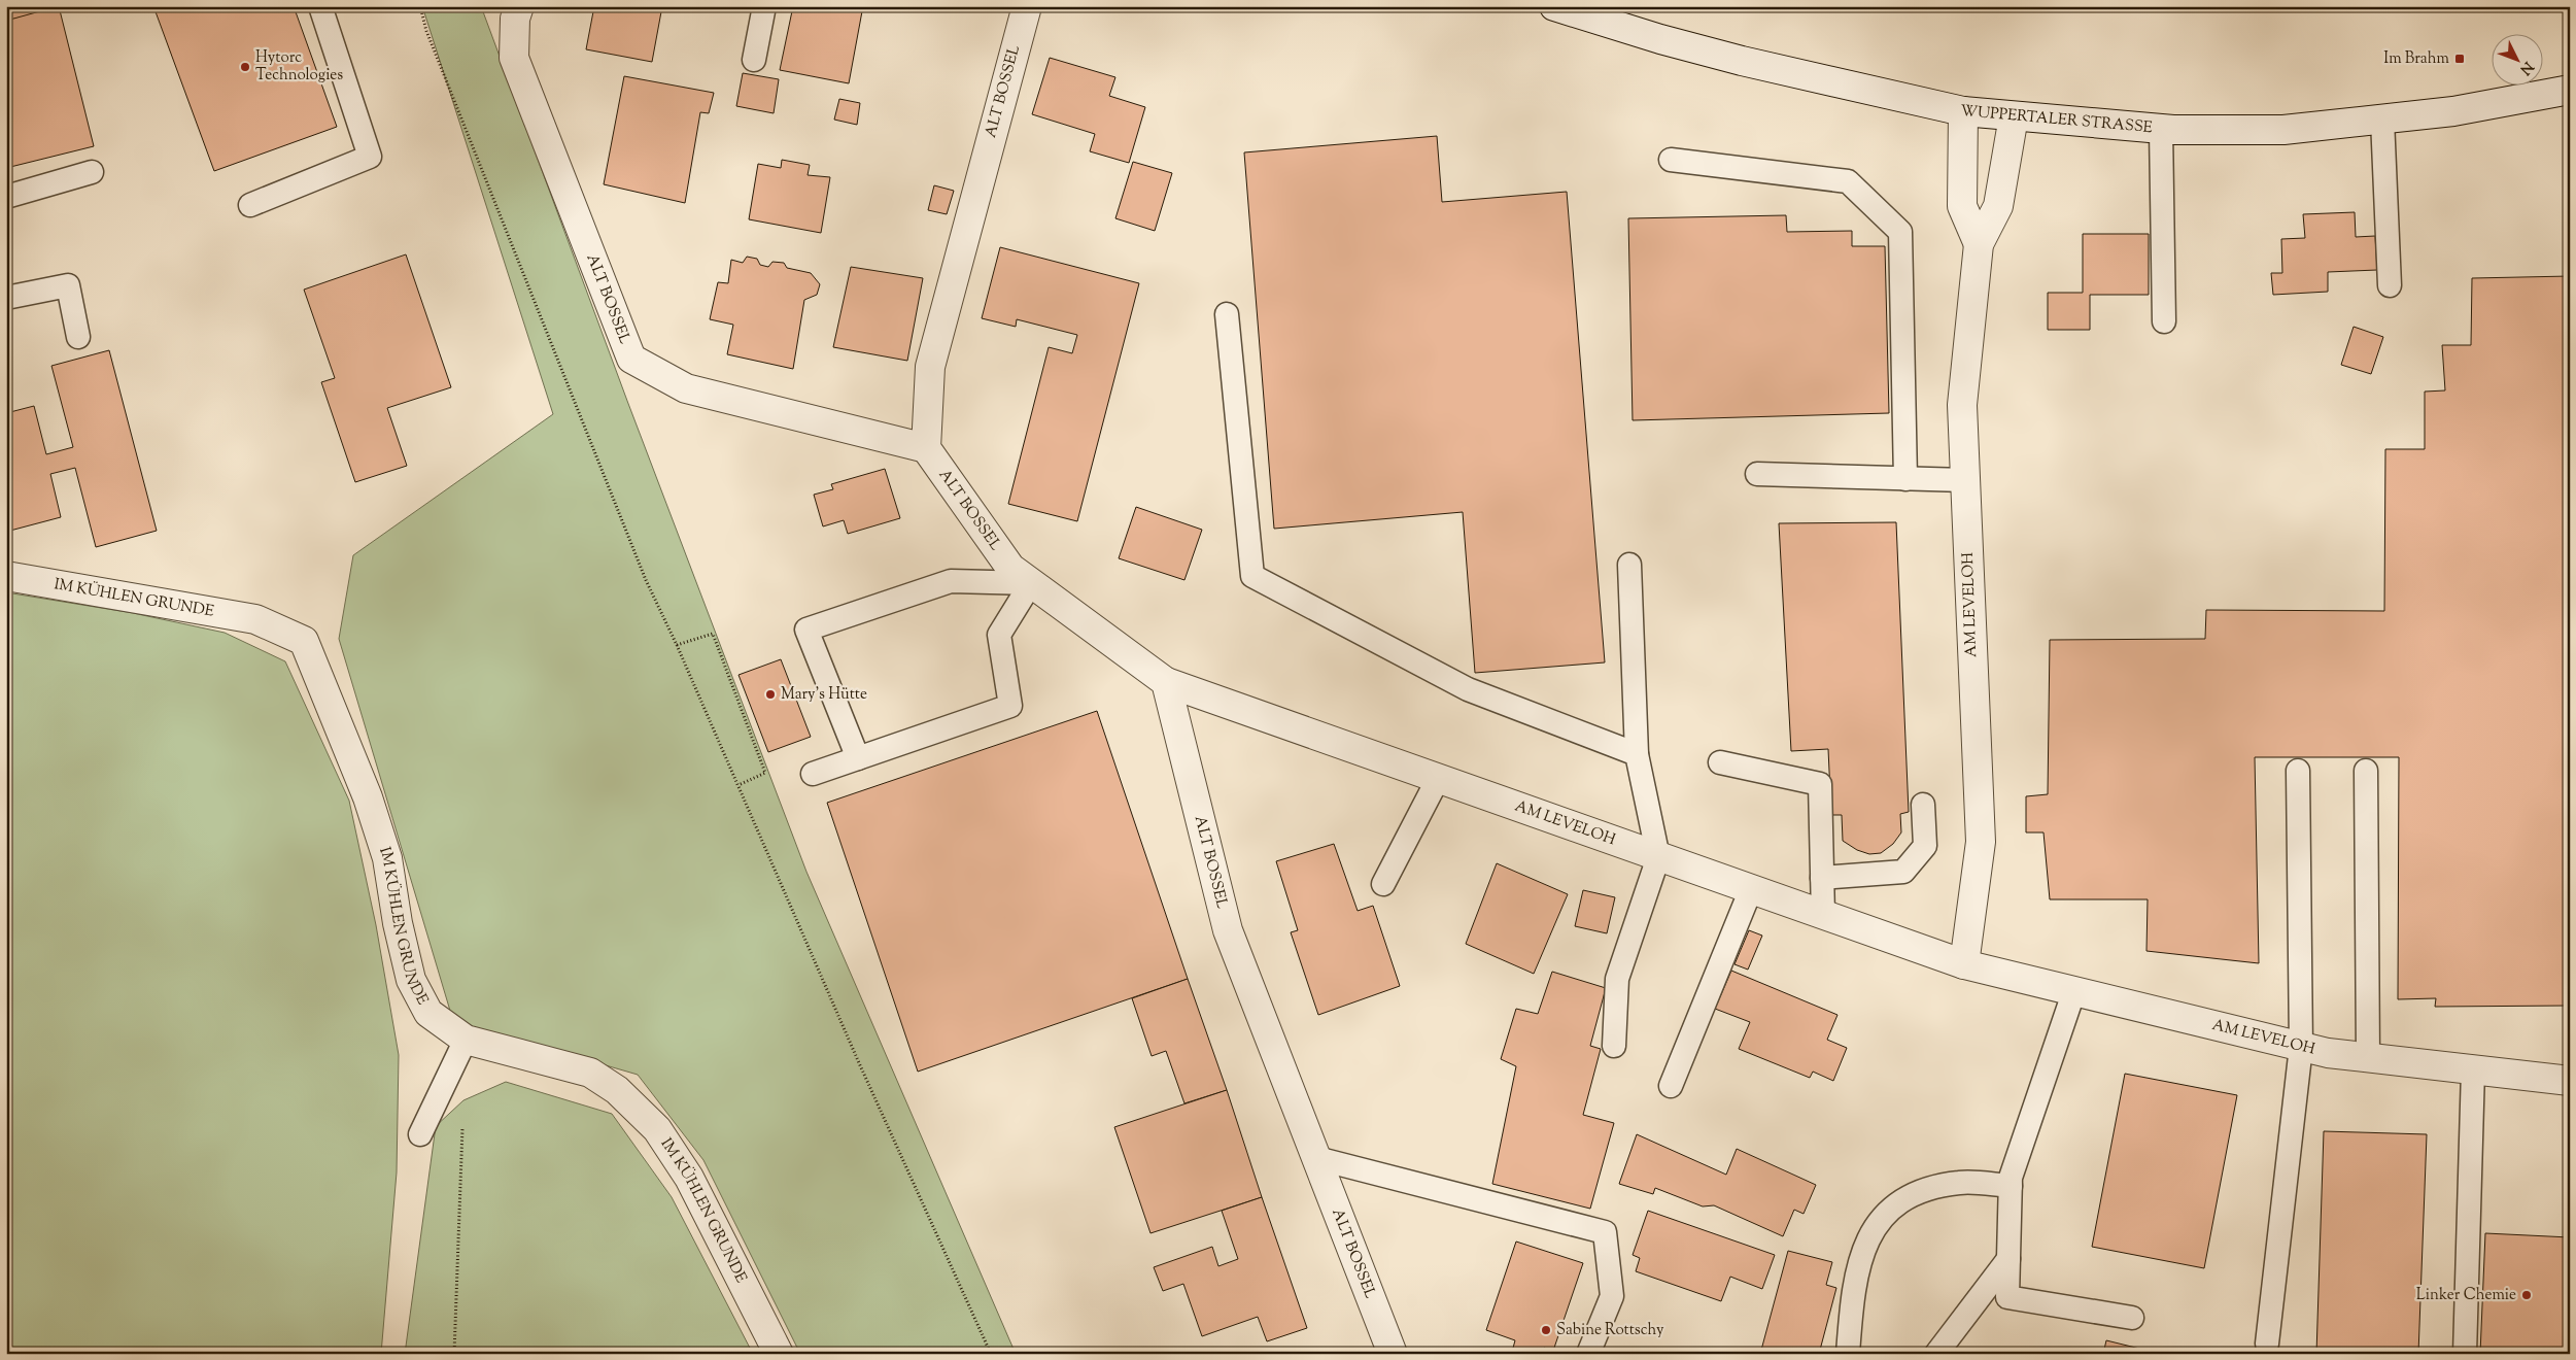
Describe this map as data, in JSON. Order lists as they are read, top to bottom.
{
  "streets": {
    "street": [
      "ALT BOSSEL",
      "WUPPERTALER STRASSE",
      "IM KÜHLEN GRUNDE",
      "AM LEVELOH"
    ]
  },
  "crossings": [
    ["ALT BOSSEL", "AM LEVELOH"],
    ["WUPPERTALER STRASSE", "AM LEVELOH"]
  ],
  "places": {
    "transit": ["Im Brahm"],
    "other": [
      "Hytorc Technologies",
      "Mary’s Hütte",
      "Linker Chemie",
      "Sabine Rottschy"
    ]
  },
  "north": "bottom right"
}
